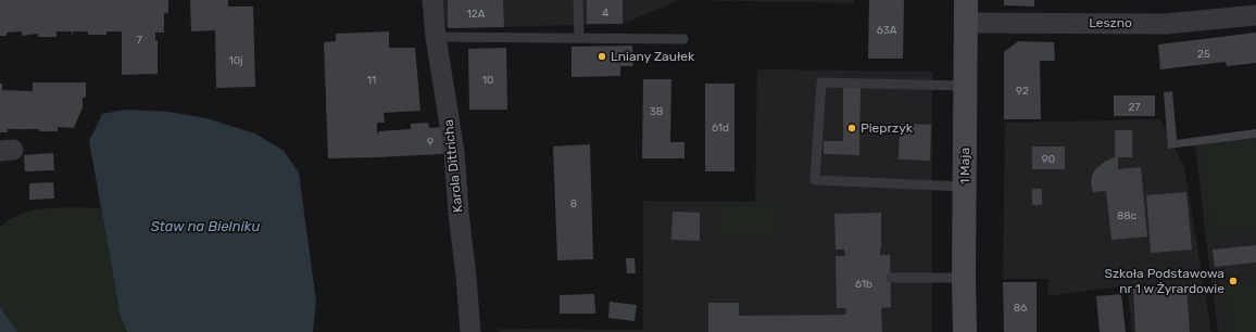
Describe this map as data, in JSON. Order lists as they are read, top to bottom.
{
  "streets": {
    "street": ["Leszno", "Karola Dittricha", "1 Maja"]
  },
  "crossings": [
    ["Leszno", "1 Maja"]
  ],
  "water": ["Staw na Bielniku"],
  "places": ["Lniany Zaułek", "Pieprzyk", "Szkoła Podstawowa nr 1 w Żyrardowie"],
  "house_numbers": [
    "4",
    "12A",
    "63A",
    "7",
    "25",
    "10j",
    "11",
    "10",
    "92",
    "27",
    "3B",
    "61d",
    "9",
    "90",
    "8",
    "88c",
    "61b",
    "86"
  ]
}
